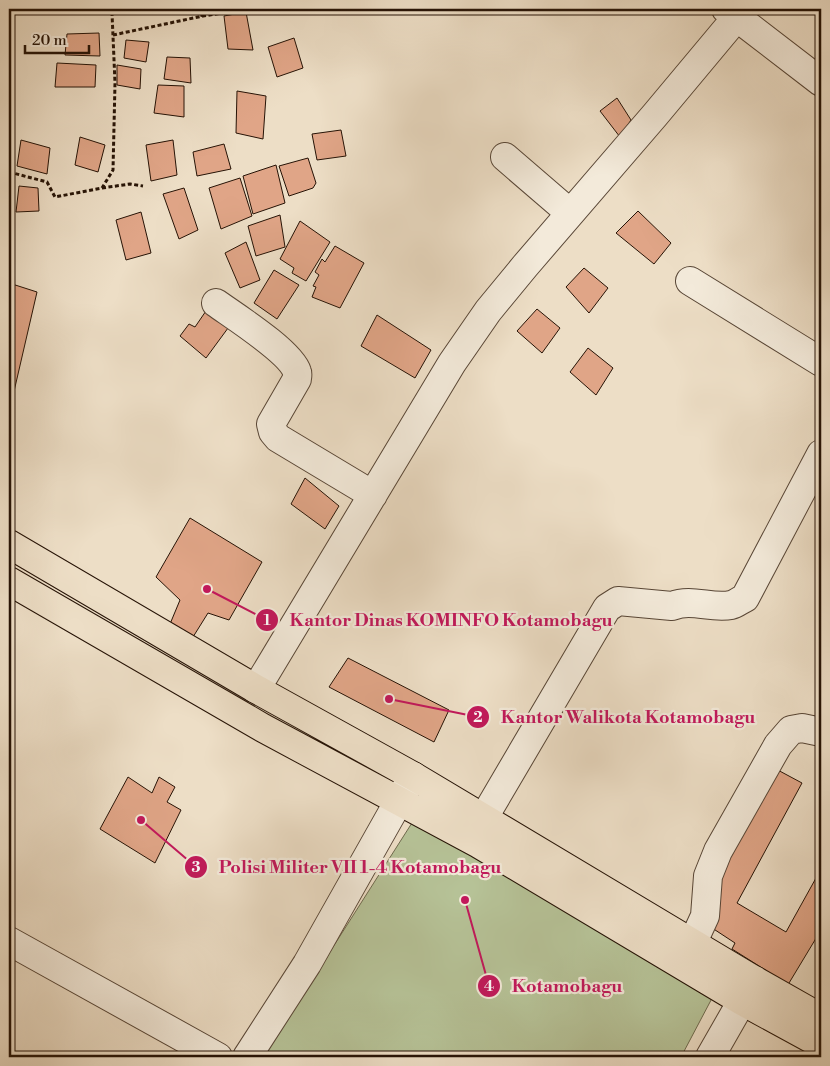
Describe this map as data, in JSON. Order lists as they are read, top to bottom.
{
  "places": [
    "Kantor Dinas KOMINFO Kotamobagu",
    "Kantor Walikota Kotamobagu",
    "Polisi Militer VII 1-4 Kotamobagu",
    "Kotamobagu"
  ],
  "scale_bar": "20 m"
}
